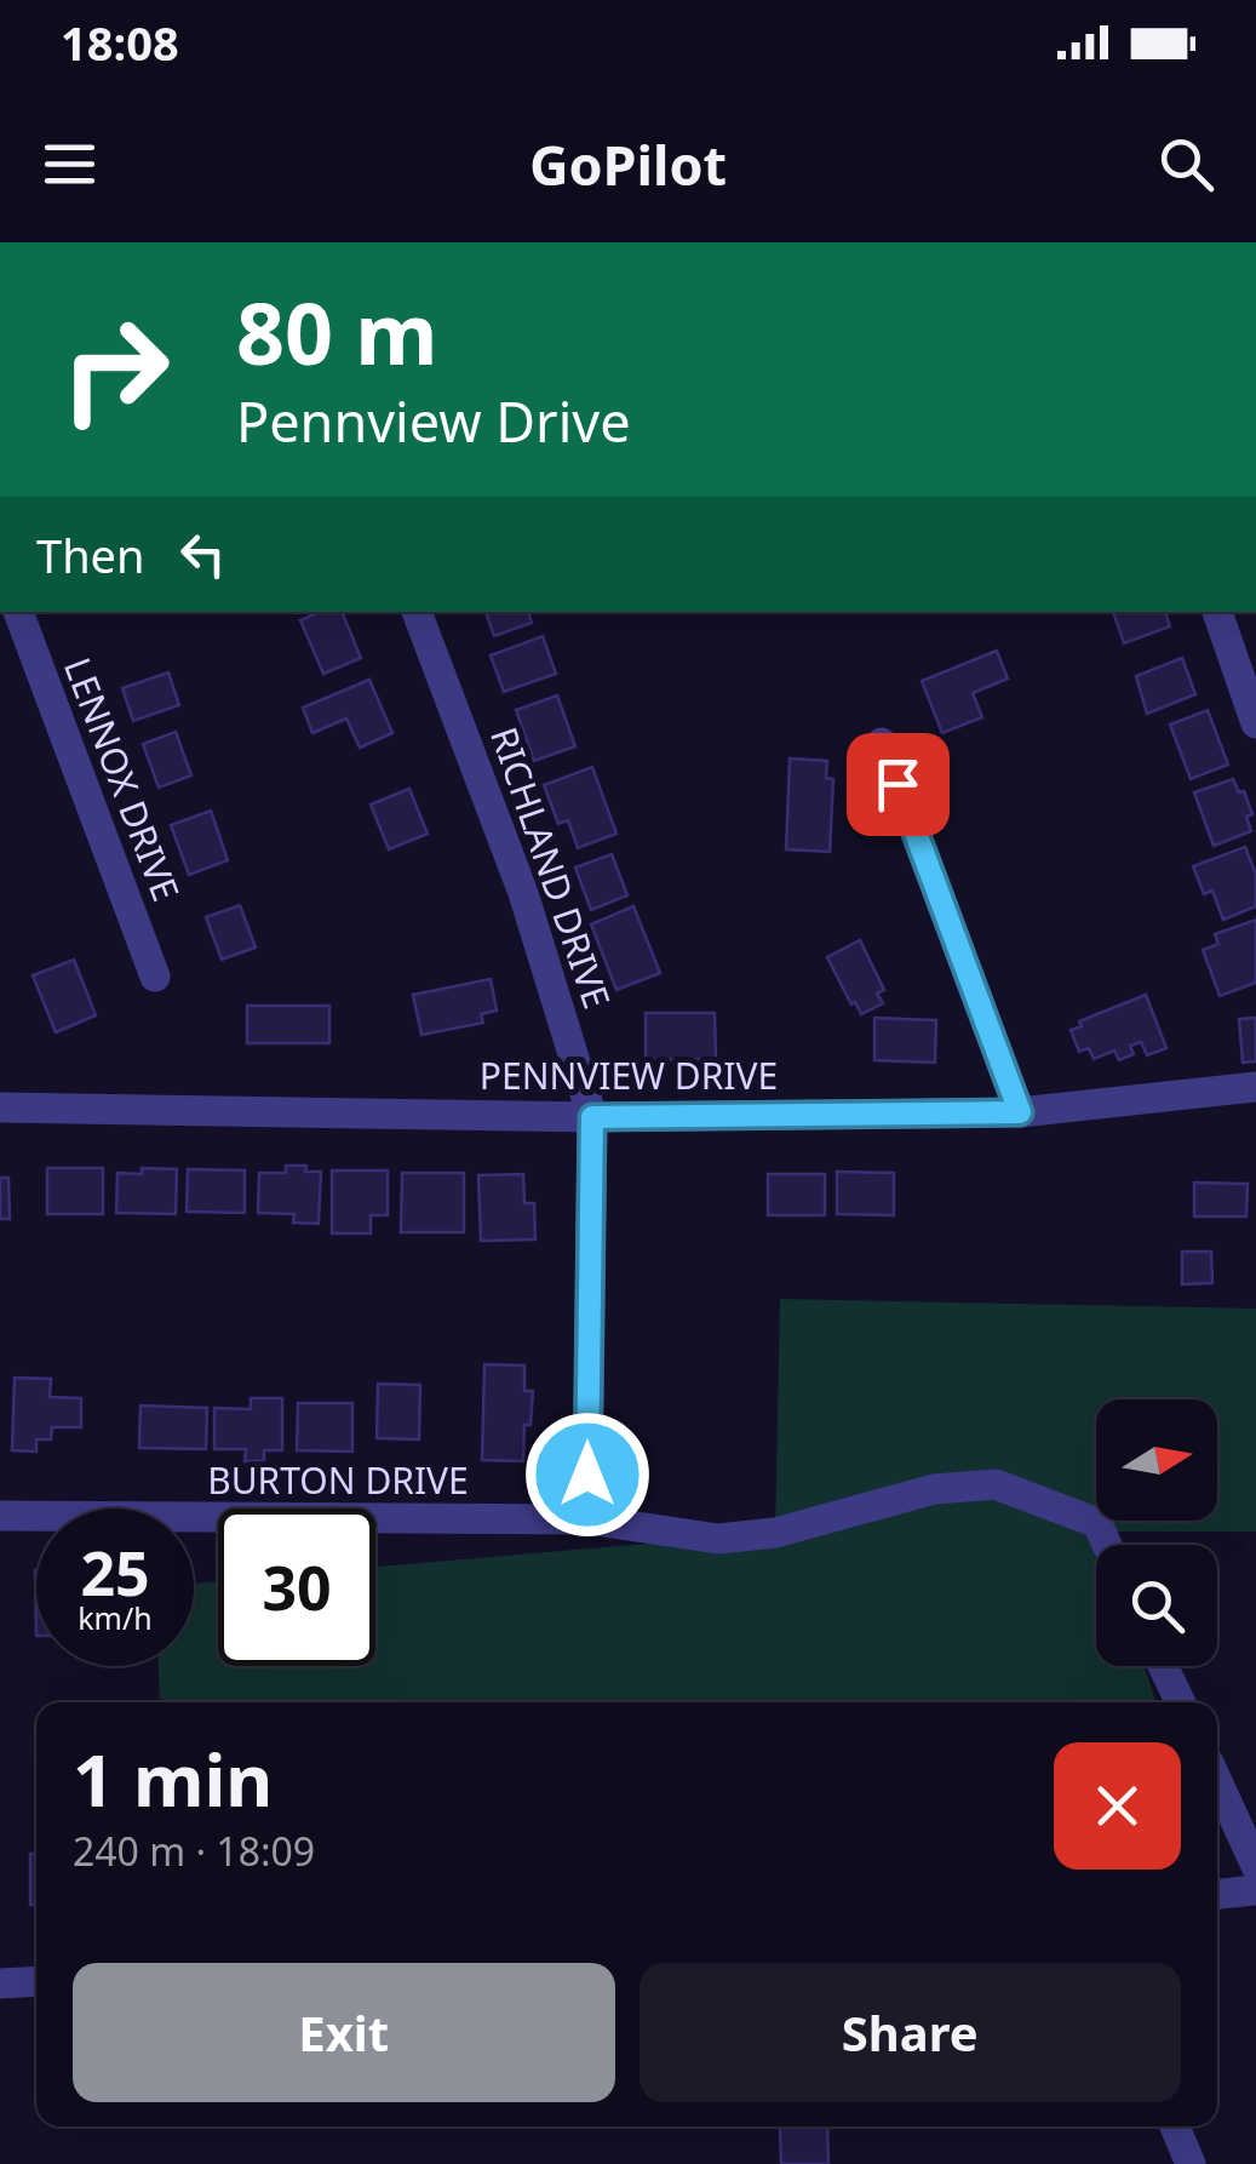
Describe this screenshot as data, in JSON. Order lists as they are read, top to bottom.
{
  "streets": {
    "street": [
      "LENNOX DRIVE",
      "RICHLAND DRIVE",
      "PENNVIEW DRIVE",
      "BURTON DRIVE"
    ]
  },
  "crossings": [
    ["RICHLAND DRIVE", "PENNVIEW DRIVE"],
    ["RICHLAND DRIVE", "BURTON DRIVE"]
  ],
  "north": "right",
  "page": {
    "status": "18:08",
    "header": "GoPilot",
    "turn": ["80 m", "Pennview Drive"],
    "then": "Then",
    "speed": "25 km/h",
    "limit": "30",
    "heading": ["1 min", "240 m · 18:09"],
    "buttons": ["Exit", "Share"]
  }
}
